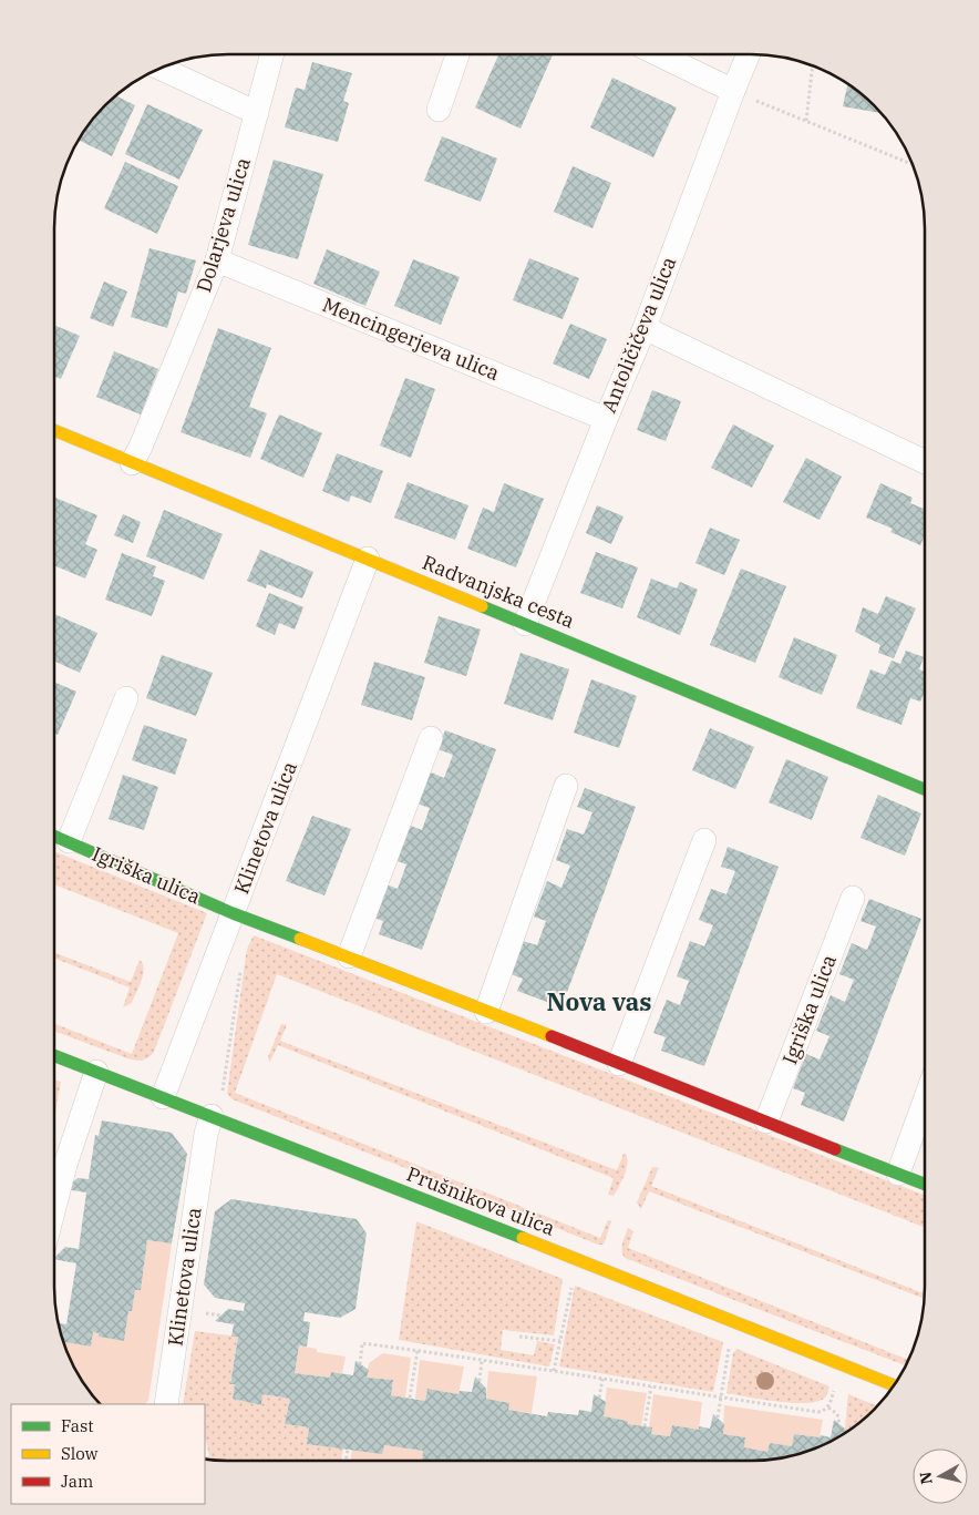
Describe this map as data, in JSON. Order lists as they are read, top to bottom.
{
  "streets": {
    "street": [
      "Dolarjeva ulica",
      "Antoličičeva ulica",
      "Mencingerjeva ulica",
      "Radvanjska cesta",
      "Klinetova ulica",
      "Igriška ulica",
      "Prušnikova ulica"
    ]
  },
  "crossings": [
    ["Dolarjeva ulica", "Mencingerjeva ulica"],
    ["Dolarjeva ulica", "Radvanjska cesta"],
    ["Antoličičeva ulica", "Mencingerjeva ulica"],
    ["Antoličičeva ulica", "Radvanjska cesta"],
    ["Radvanjska cesta", "Klinetova ulica"],
    ["Klinetova ulica", "Igriška ulica"],
    ["Klinetova ulica", "Prušnikova ulica"]
  ],
  "districts": ["Nova vas"],
  "legend": ["Fast", "Slow", "Jam"],
  "north": "left"
}
